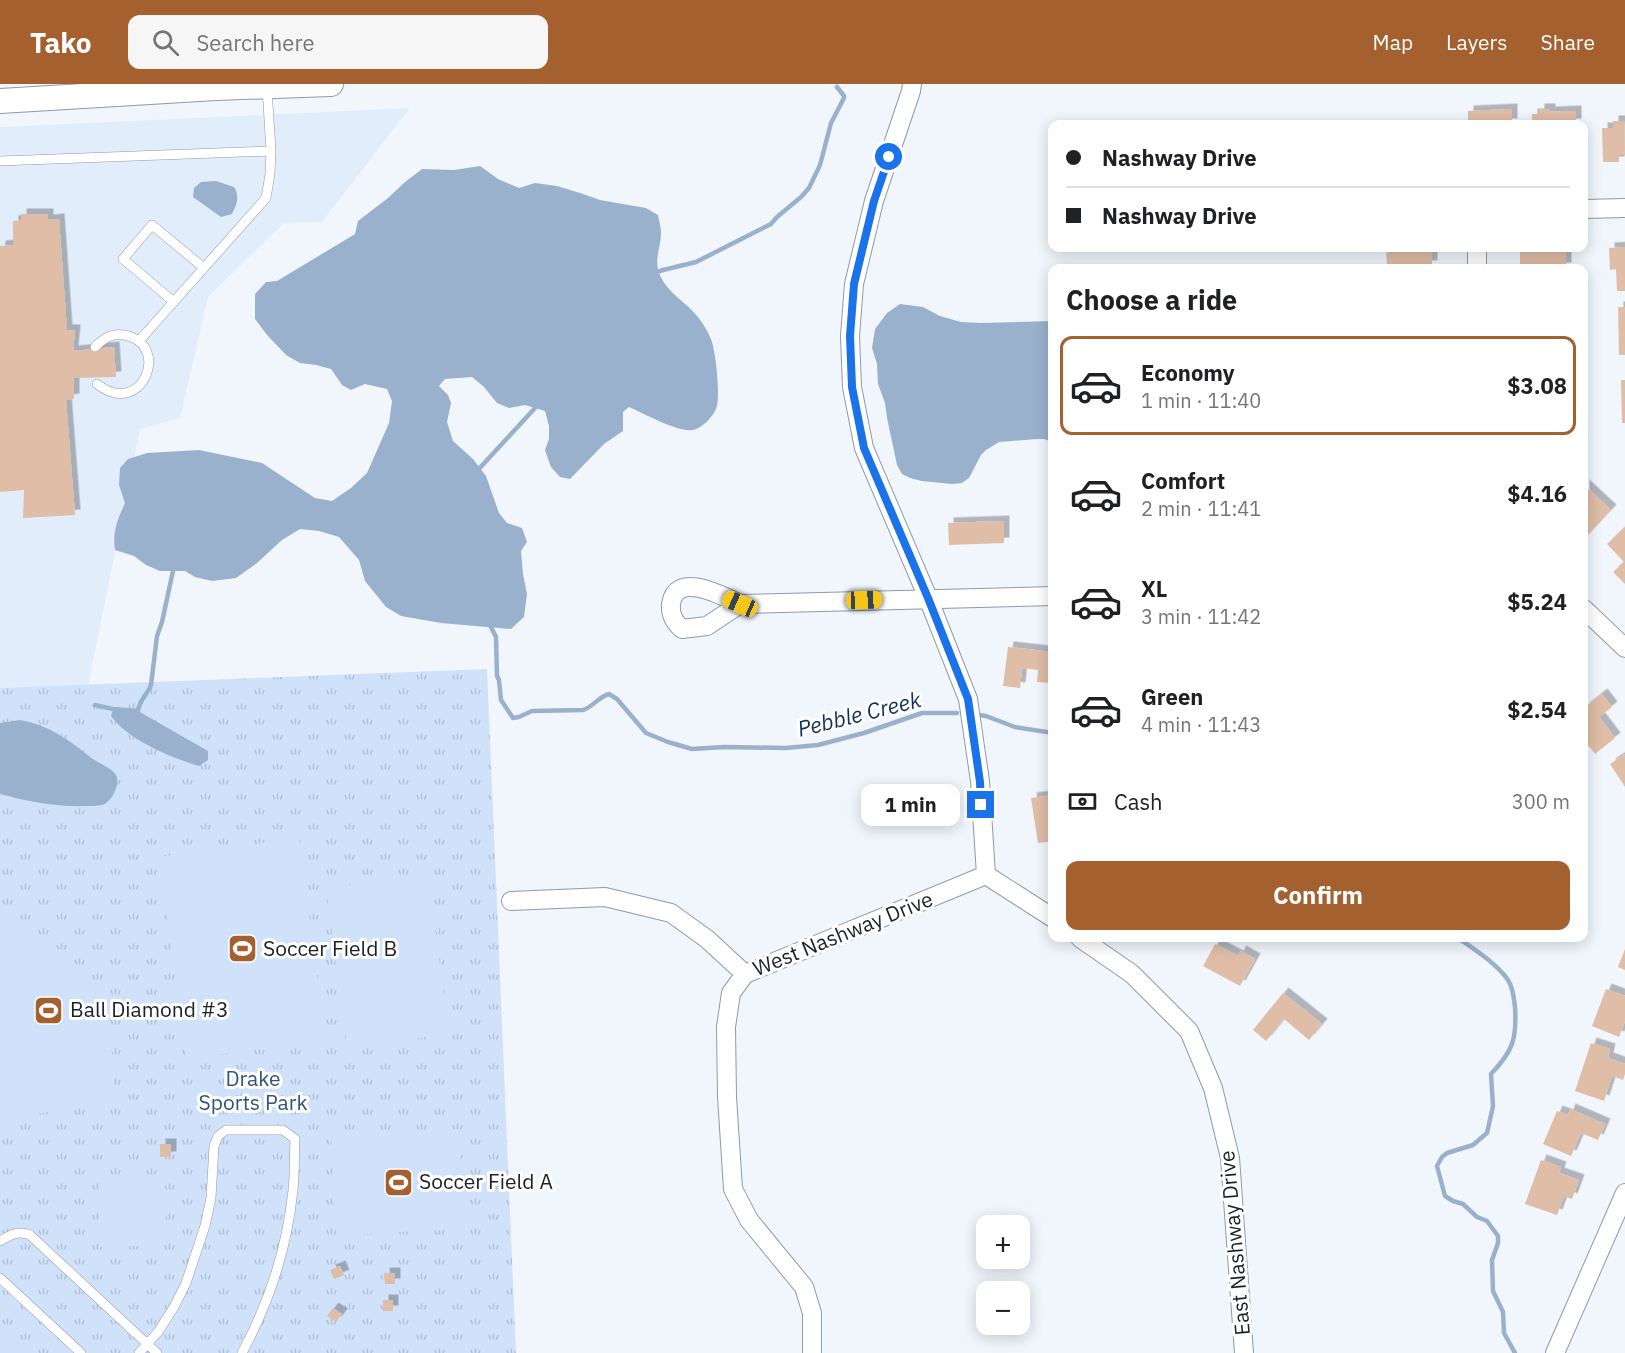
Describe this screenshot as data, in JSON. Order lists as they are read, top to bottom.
{
  "streets": {
    "street": ["West Nashway Drive", "East Nashway Drive"]
  },
  "water": ["Pebble Creek"],
  "parks": ["Drake Sports Park"],
  "places": {
    "sports": ["Soccer Field B", "Ball Diamond #3", "Soccer Field A"]
  },
  "page": {
    "header": "Tako",
    "search": "Search here",
    "nav": ["Map", "Layers", "Share"],
    "banner": ["Nashway Drive", "Nashway Drive"],
    "heading": "Choose a ride",
    "list": [
      {
        "name": "Economy",
        "note": "1 min · 11:40",
        "value": "$3.08"
      },
      {
        "name": "Comfort",
        "note": "2 min · 11:41",
        "value": "$4.16"
      },
      {
        "name": "XL",
        "note": "3 min · 11:42",
        "value": "$5.24"
      },
      {
        "name": "Green",
        "note": "4 min · 11:43",
        "value": "$2.54"
      }
    ],
    "pay": ["Cash", "300 m"],
    "bubble": "1 min",
    "buttons": "Confirm",
    "map_buttons": ["+", "−"]
  }
}
